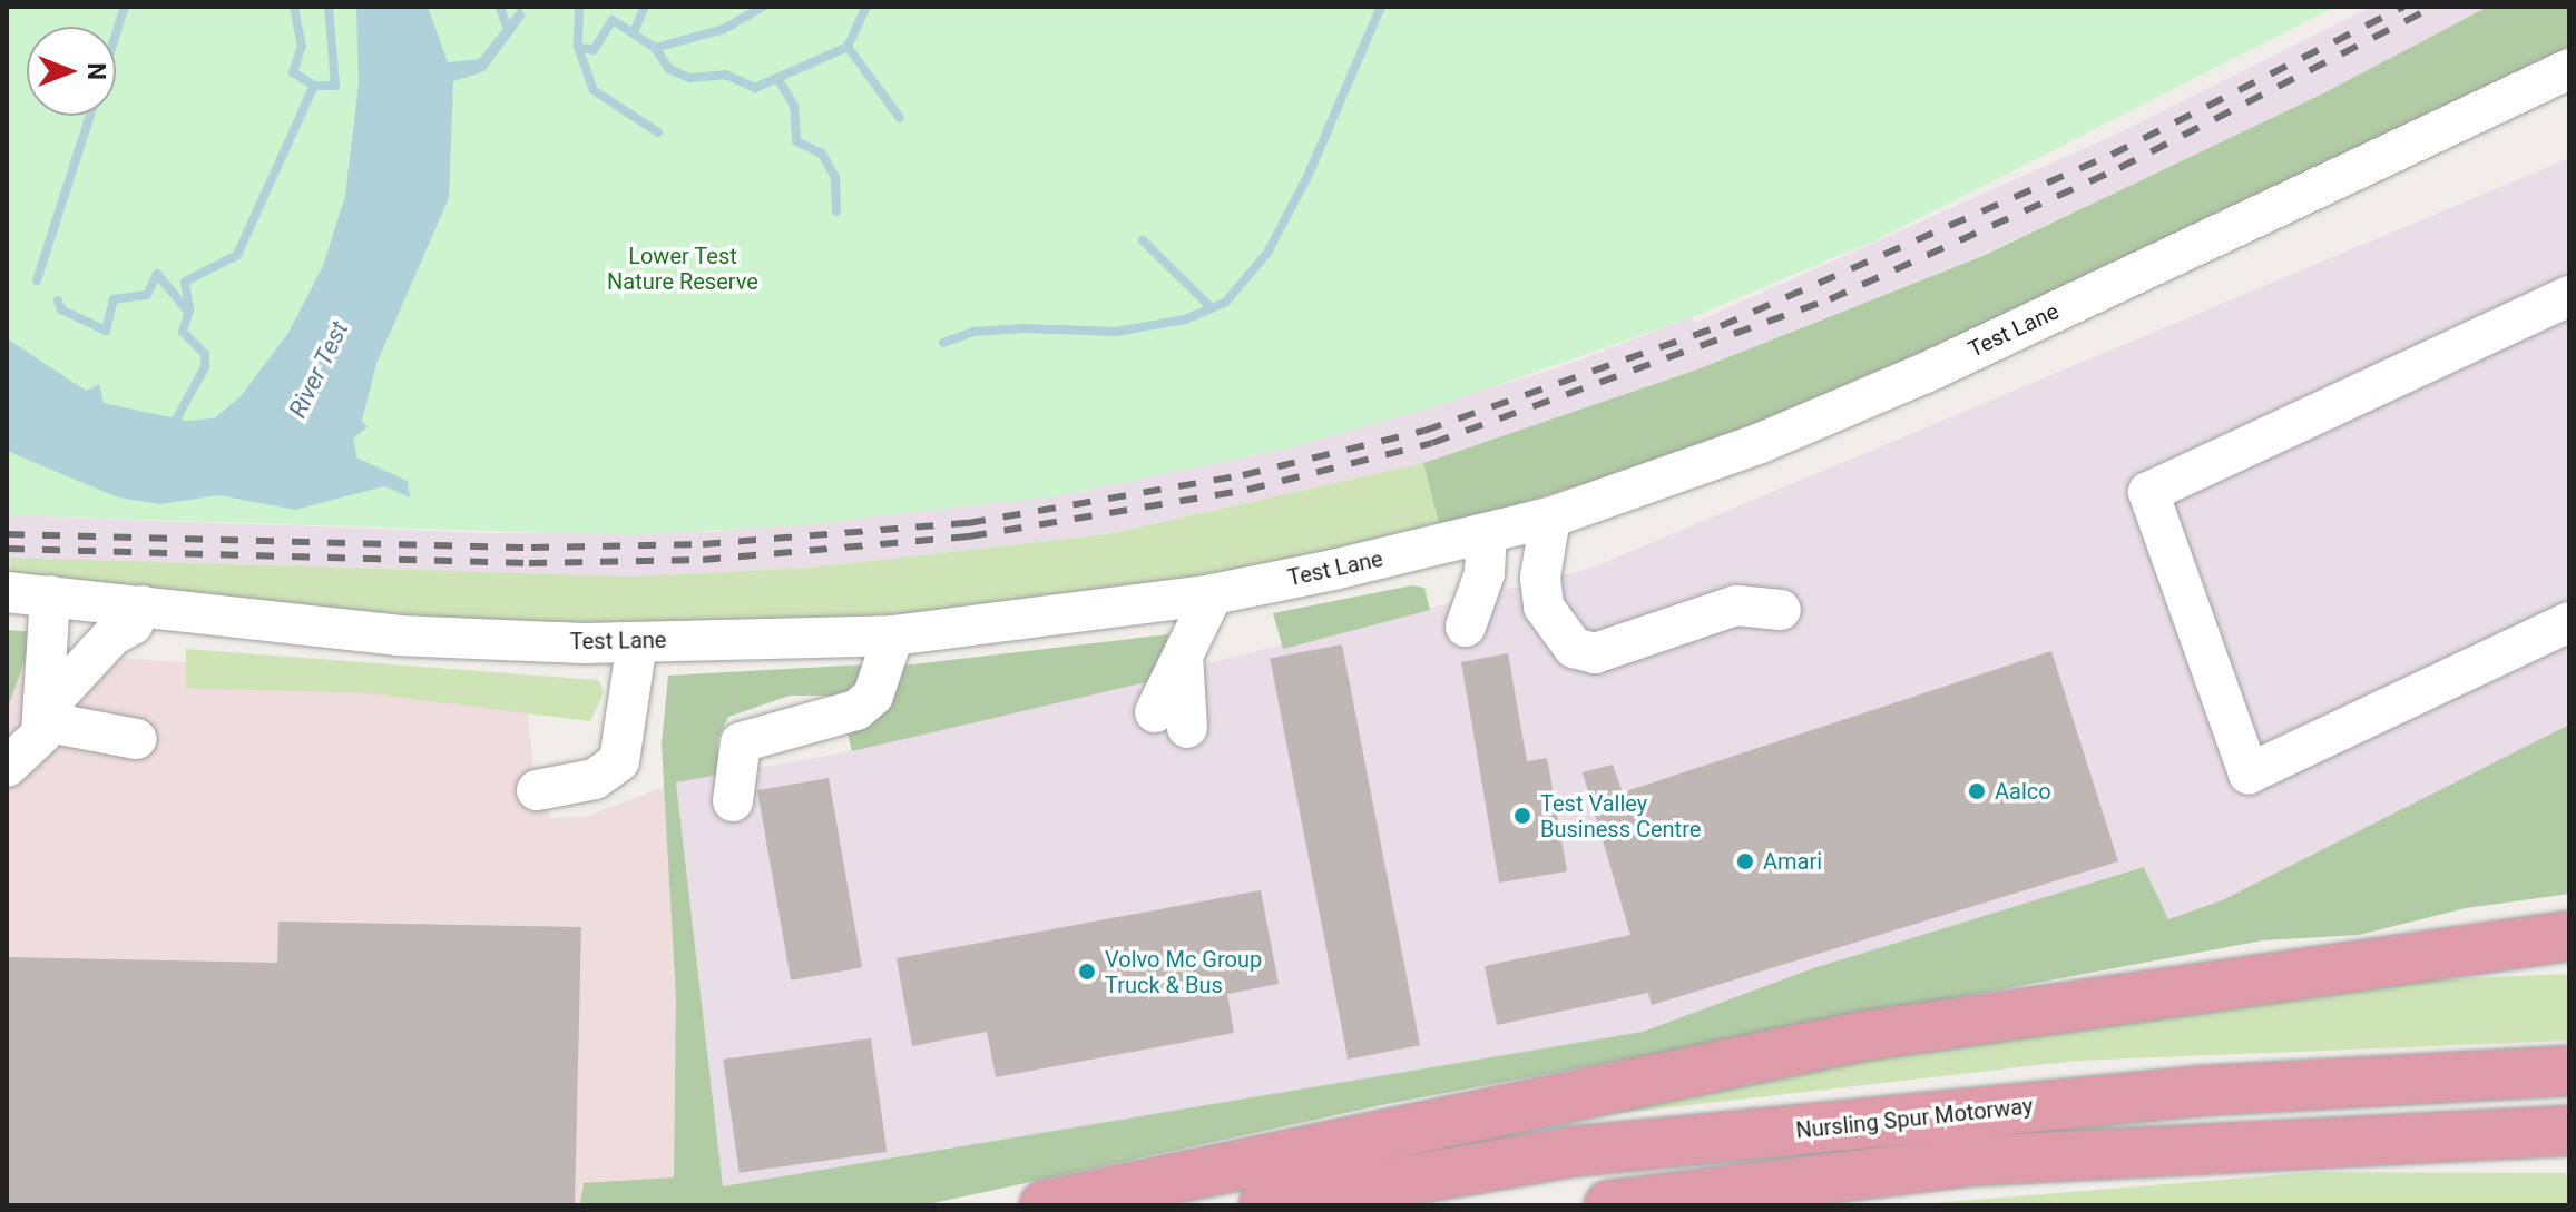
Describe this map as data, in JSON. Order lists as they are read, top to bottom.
{
  "streets": {
    "highway": ["Nursling Spur Motorway"],
    "street": ["Test Lane"]
  },
  "water": ["River Test"],
  "parks": ["Lower Test Nature Reserve"],
  "places": [
    "Aalco",
    "Test Valley Business Centre",
    "Amari",
    "Volvo Mc Group Truck & Bus"
  ],
  "north": "right"
}
